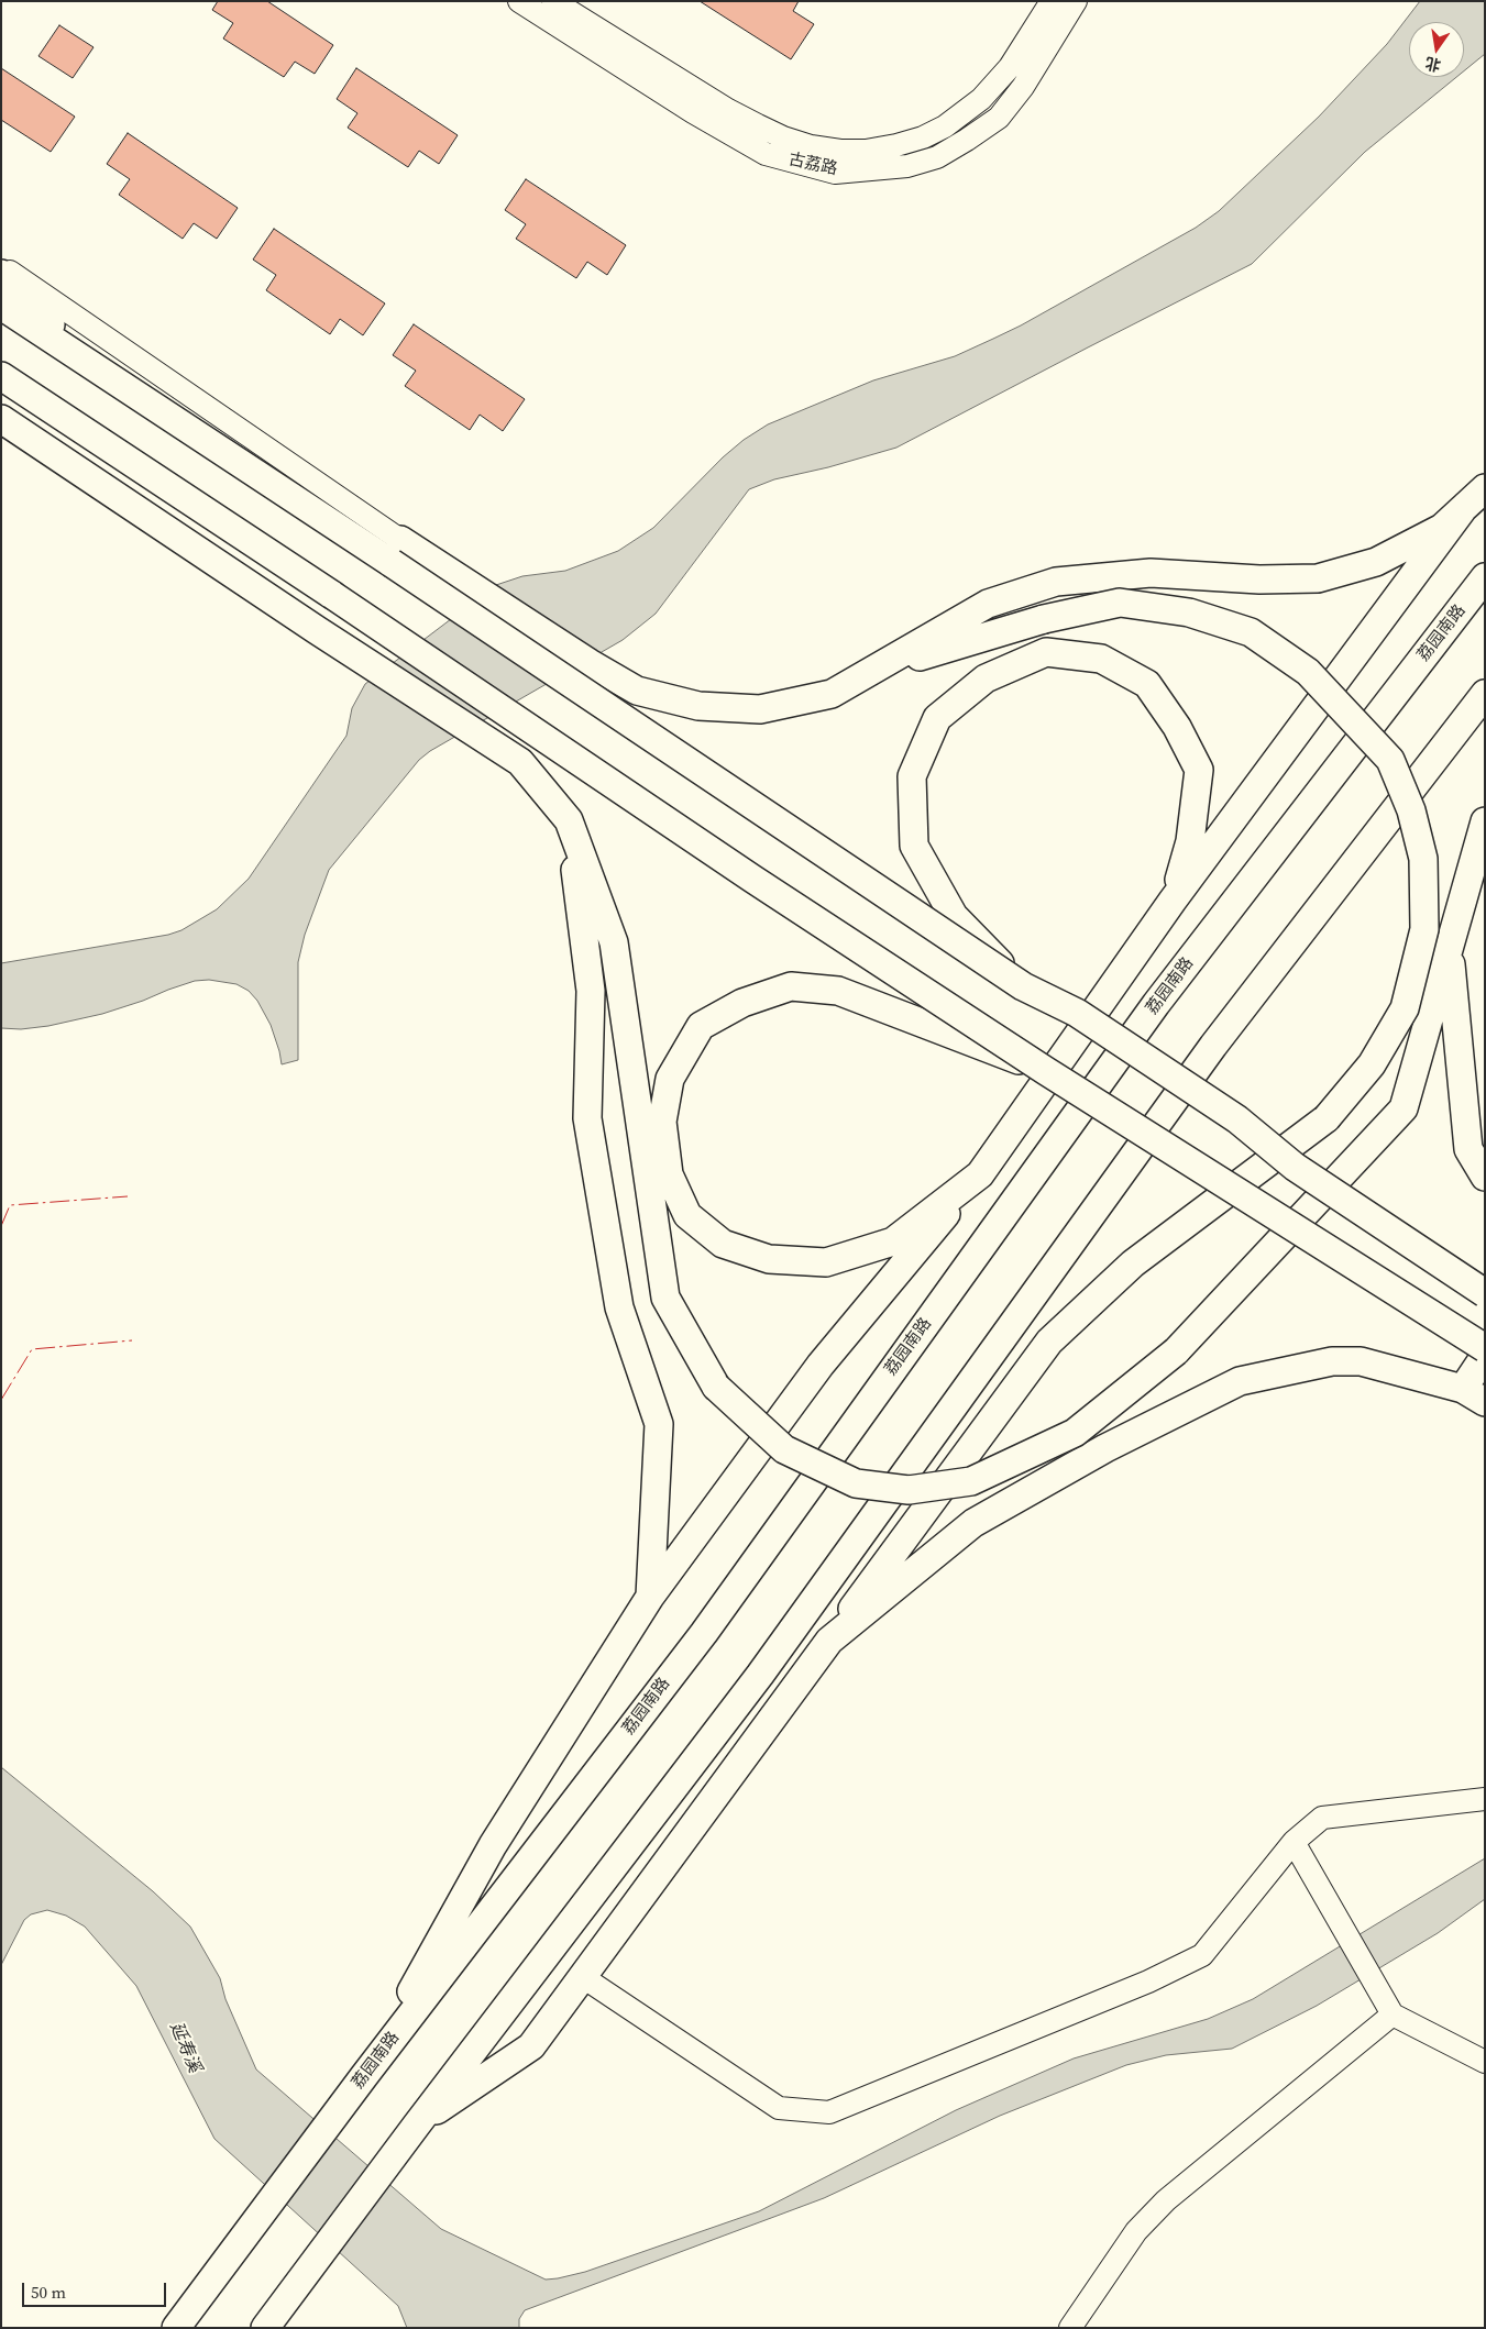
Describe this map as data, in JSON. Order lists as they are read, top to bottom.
{
  "streets": {
    "main road": ["荔园南路"],
    "street": ["古荔路"]
  },
  "water": ["延寿溪"],
  "scale_bar": "50 m",
  "north": "bottom"
}
